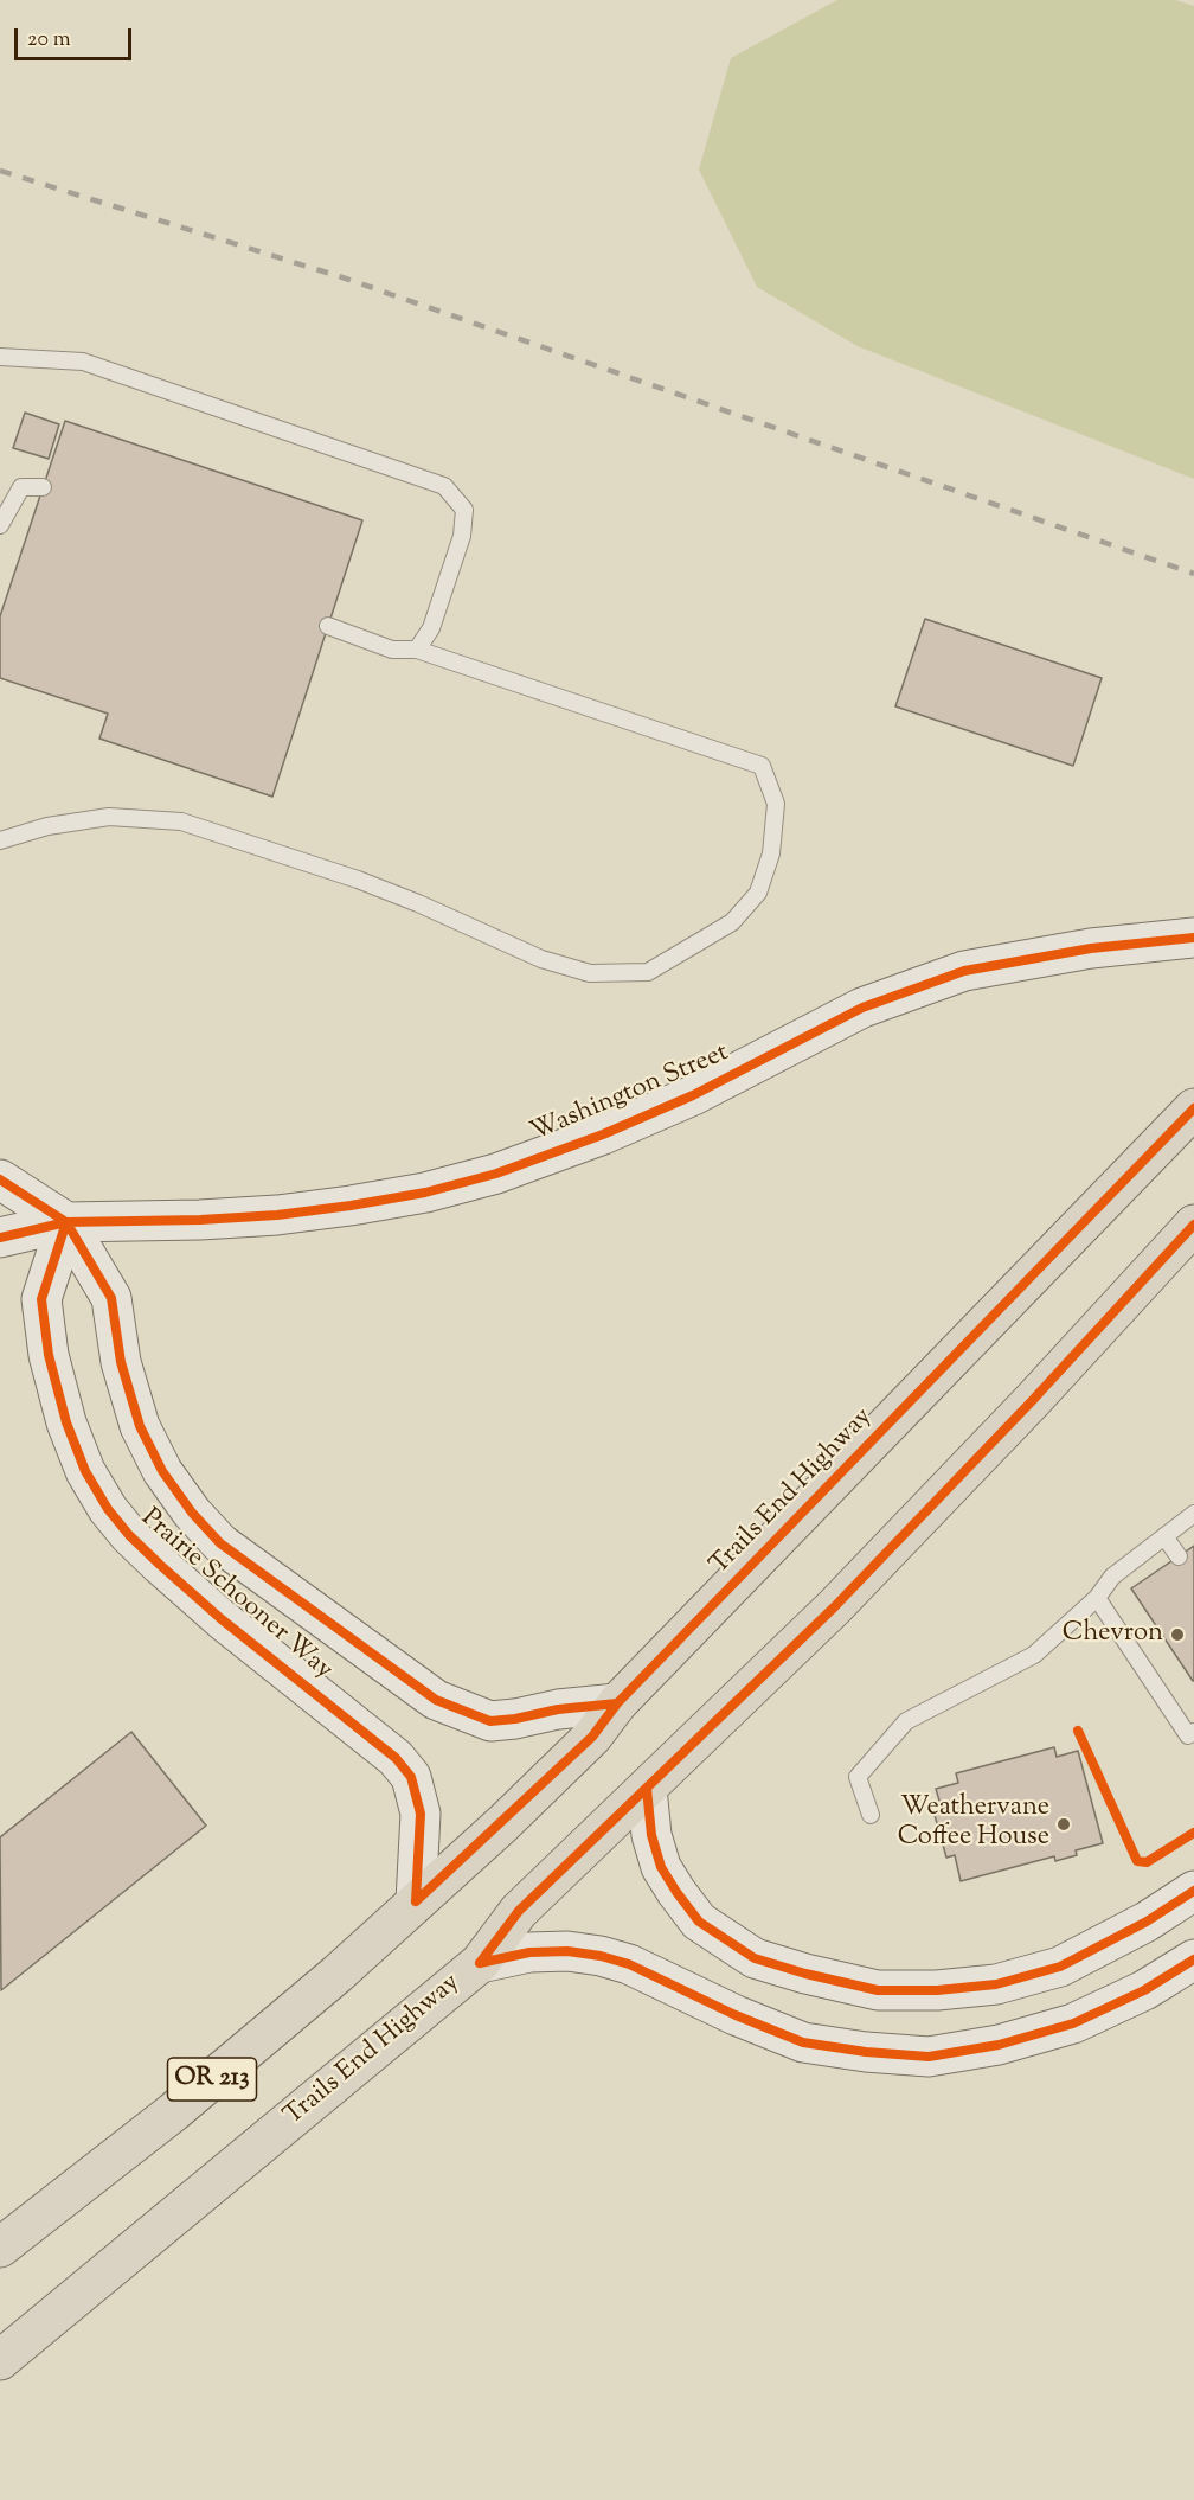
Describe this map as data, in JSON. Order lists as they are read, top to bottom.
{
  "streets": {
    "highway": ["Trails End Highway", "OR 213"],
    "main road": ["Washington Street", "Prairie Schooner Way"]
  },
  "crossings": [
    ["Washington Street", "Prairie Schooner Way"],
    ["Trails End Highway", "Prairie Schooner Way"]
  ],
  "places": ["Chevron", "Weathervane Coffee House"],
  "scale_bar": "20 m"
}
